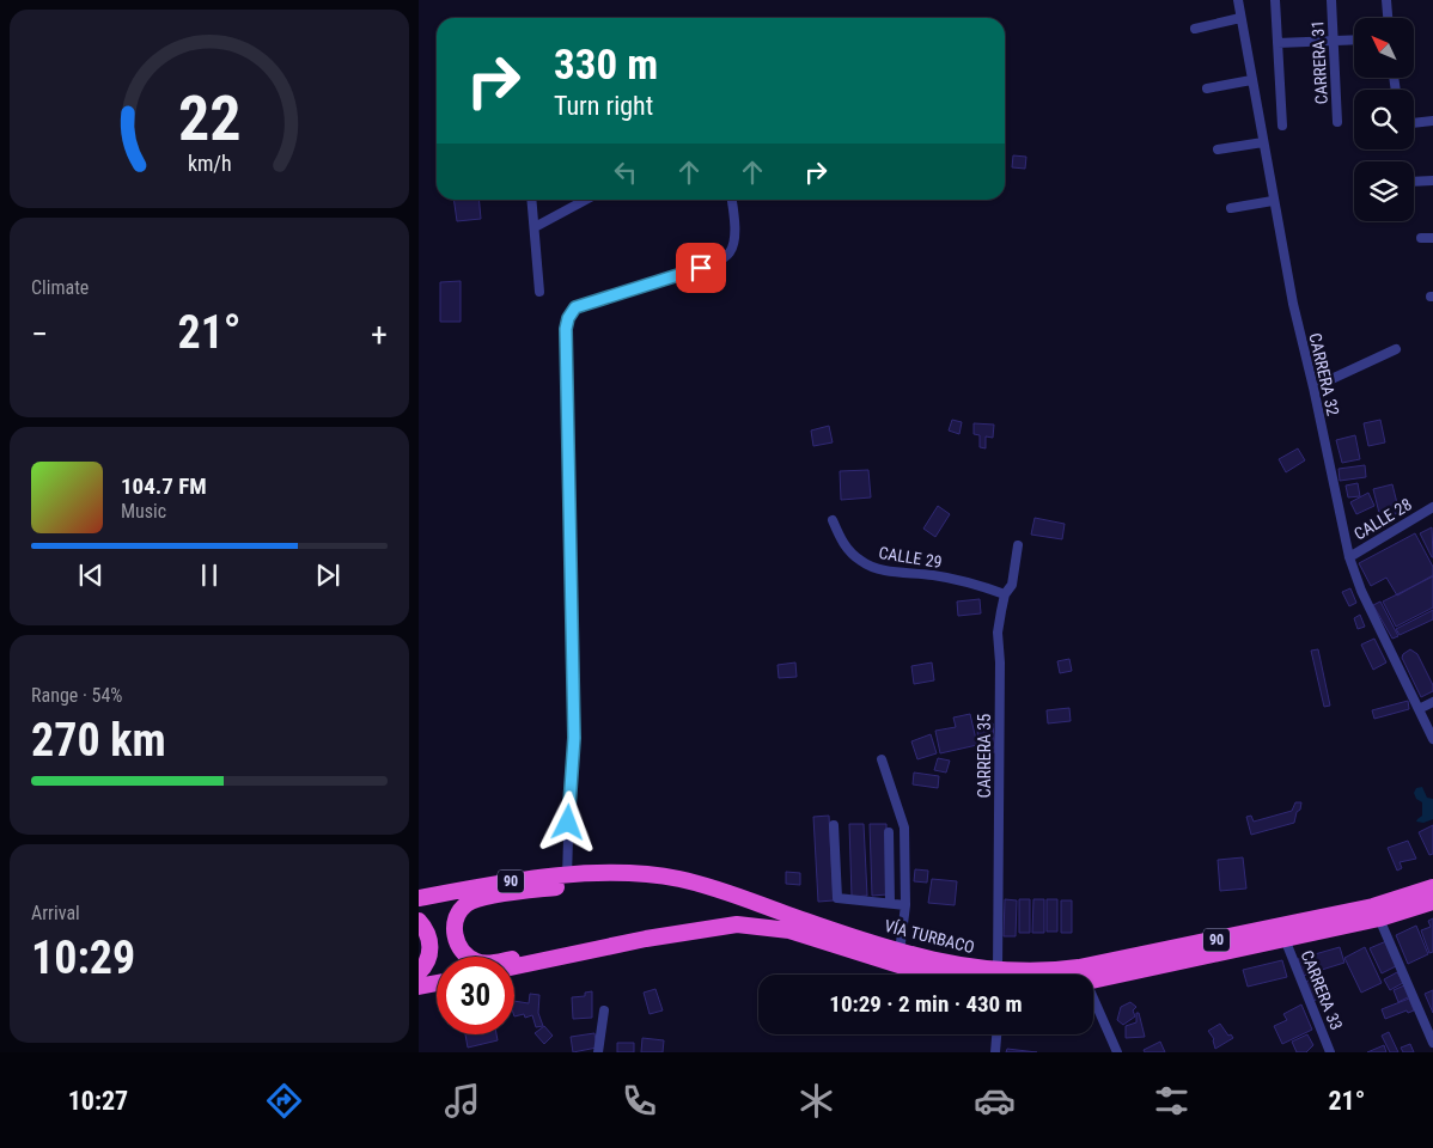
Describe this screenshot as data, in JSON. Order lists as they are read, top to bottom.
{
  "streets": {
    "highway": ["90", "VÍA TURBACO"],
    "street": [
      "CARRERA 31",
      "CARRERA 32",
      "CALLE 28",
      "CALLE 29",
      "CARRERA 35",
      "CARRERA 33"
    ]
  },
  "crossings": [
    ["CARRERA 32", "CALLE 28"],
    ["CALLE 29", "CARRERA 35"],
    ["90", "CARRERA 33"]
  ],
  "north": "top left",
  "page": {
    "turn": ["330 m", "Turn right"],
    "tile": [
      "Climate",
      ["Range · 54%", "270 km"],
      ["Arrival", "10:29"]
    ],
    "heat": ["−", "21°", "+"],
    "song": ["104.7 FM", "Music"],
    "limit": "30",
    "trip": "10:29 · 2 min · 430 m",
    "tabs": ["10:27", "21°"],
    "gauge": ["22", "km/h"]
  }
}
